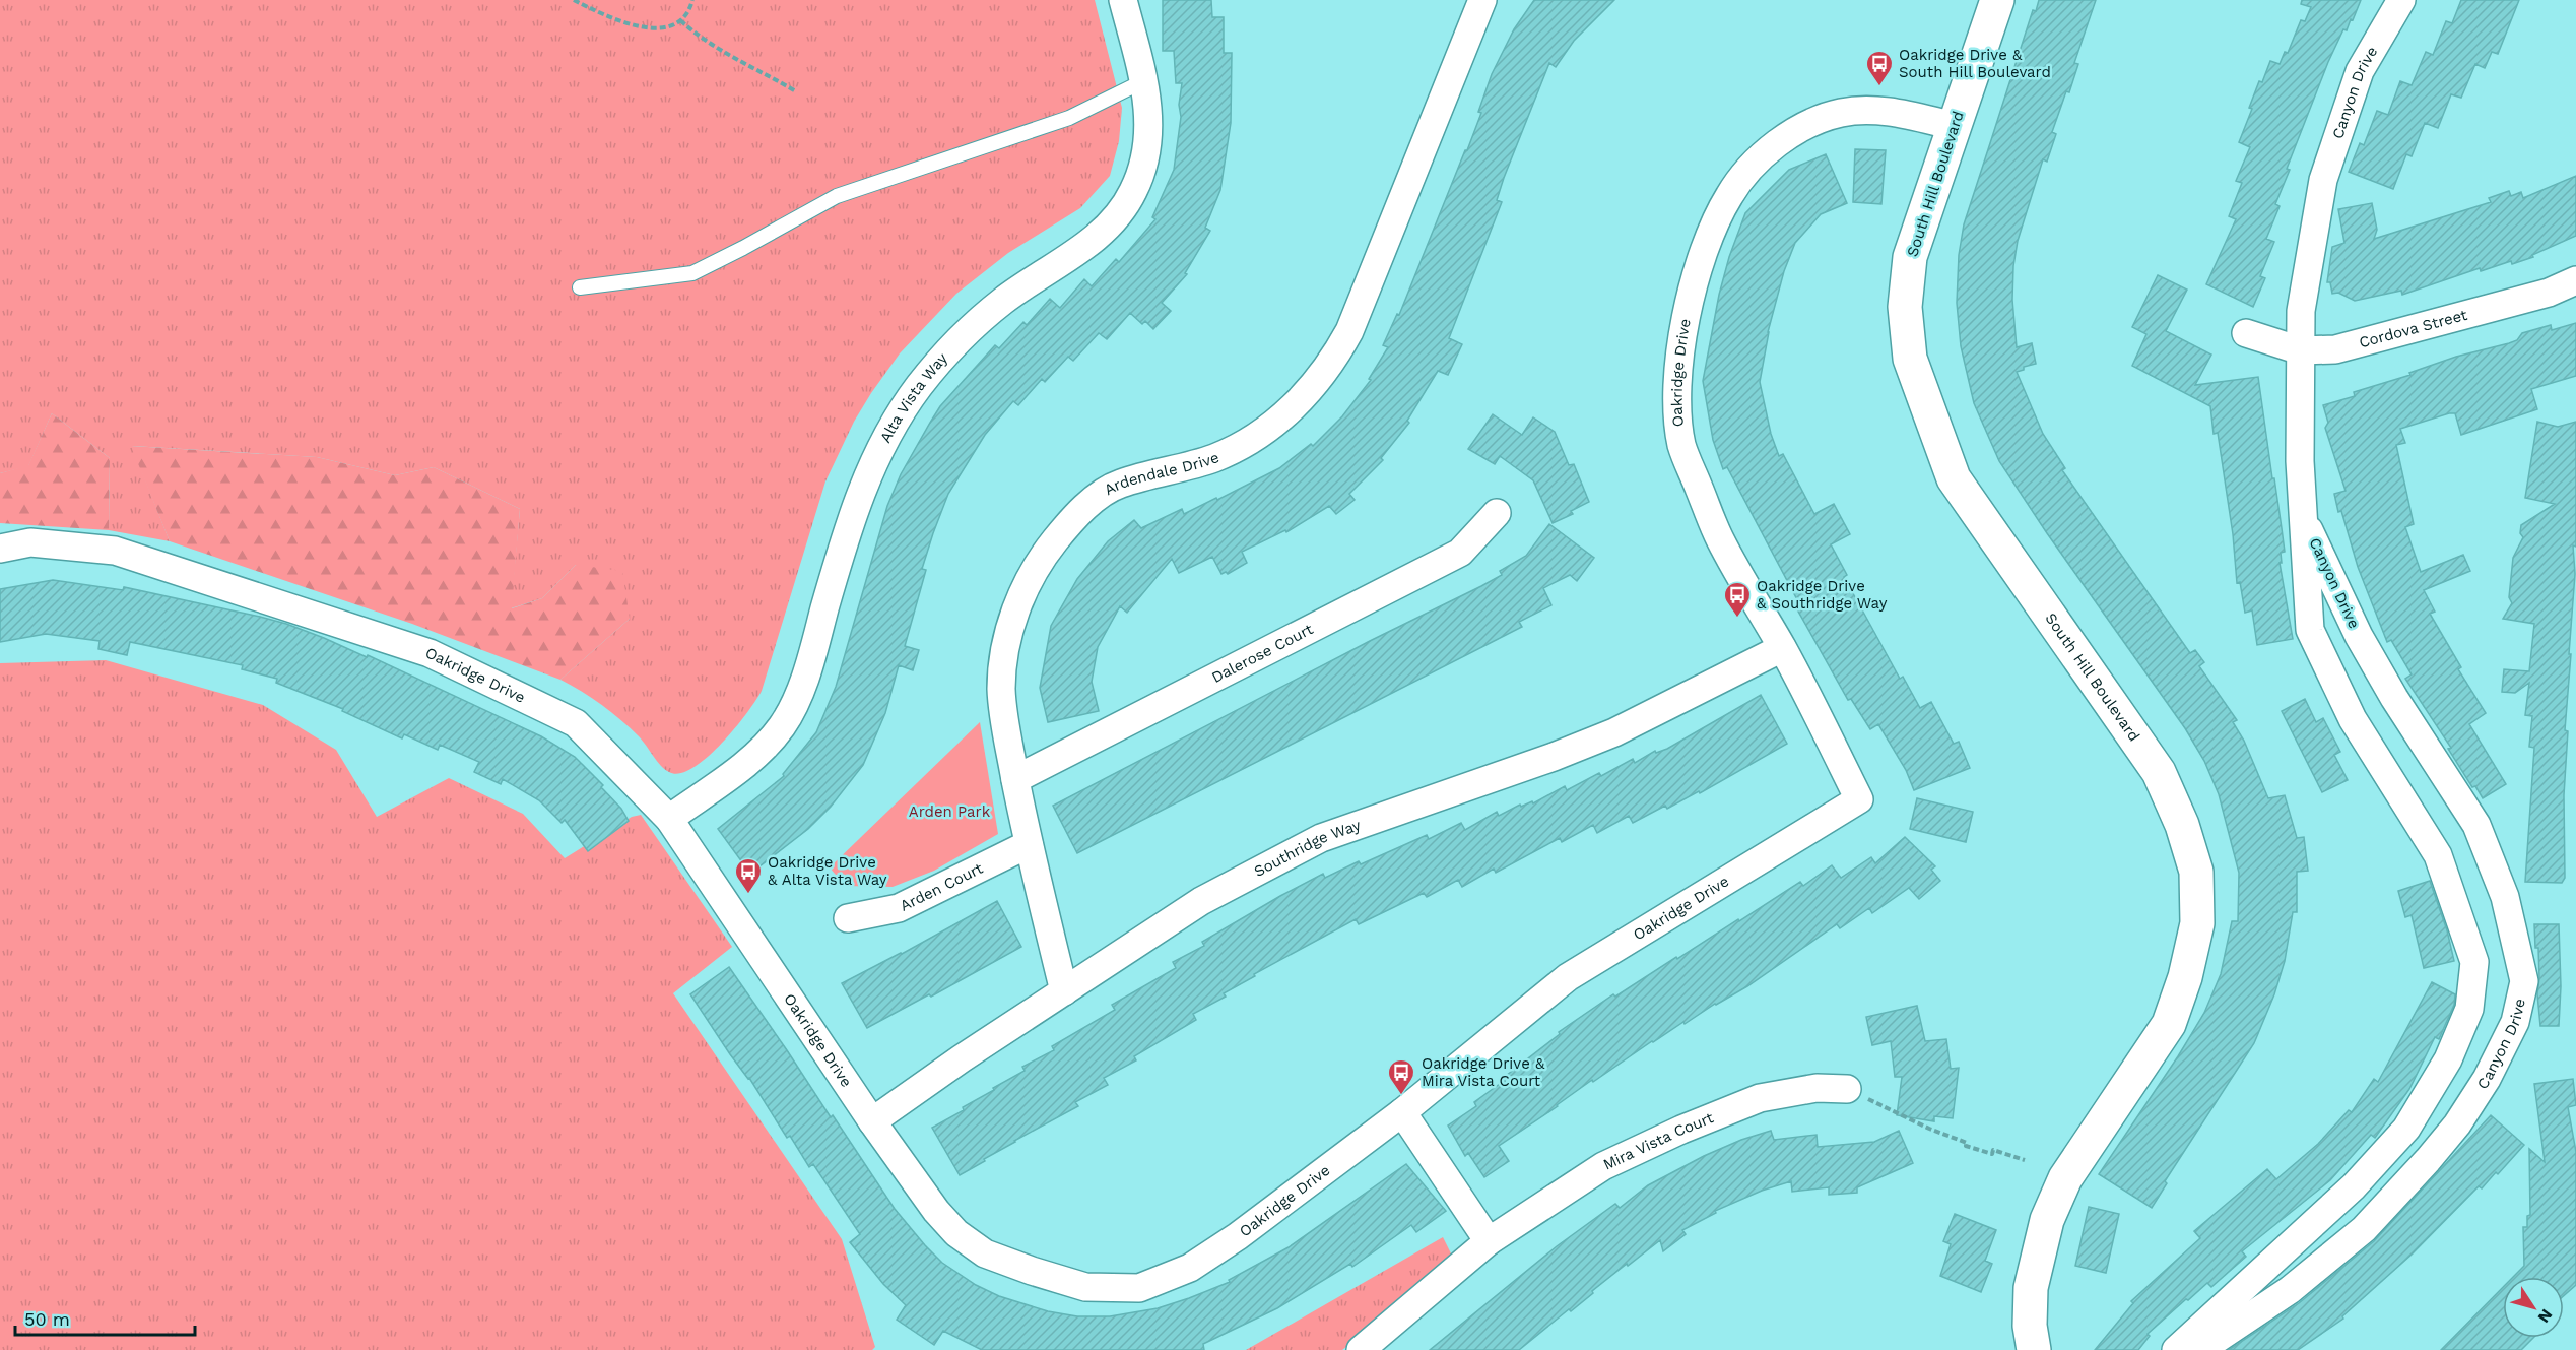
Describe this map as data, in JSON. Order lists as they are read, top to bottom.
{
  "streets": {
    "street": [
      "Canyon Drive",
      "South Hill Boulevard",
      "Cordova Street",
      "Oakridge Drive",
      "Alta Vista Way",
      "Ardendale Drive",
      "Dalerose Court",
      "Southridge Way",
      "Arden Court",
      "Mira Vista Court"
    ]
  },
  "crossings": [
    ["Canyon Drive", "Cordova Street"],
    ["South Hill Boulevard", "Oakridge Drive"],
    ["Oakridge Drive", "Alta Vista Way"],
    ["Oakridge Drive", "Southridge Way"],
    ["Ardendale Drive", "Dalerose Court"],
    ["Ardendale Drive", "Southridge Way"],
    ["Ardendale Drive", "Arden Court"]
  ],
  "parks": ["Arden Park"],
  "places": {
    "bus stop": [
      "Oakridge Drive & South Hill Boulevard",
      "Oakridge Drive & Southridge Way",
      "Oakridge Drive & Alta Vista Way",
      "Oakridge Drive & Mira Vista Court"
    ]
  },
  "scale_bar": "50 m",
  "north": "bottom right"
}
